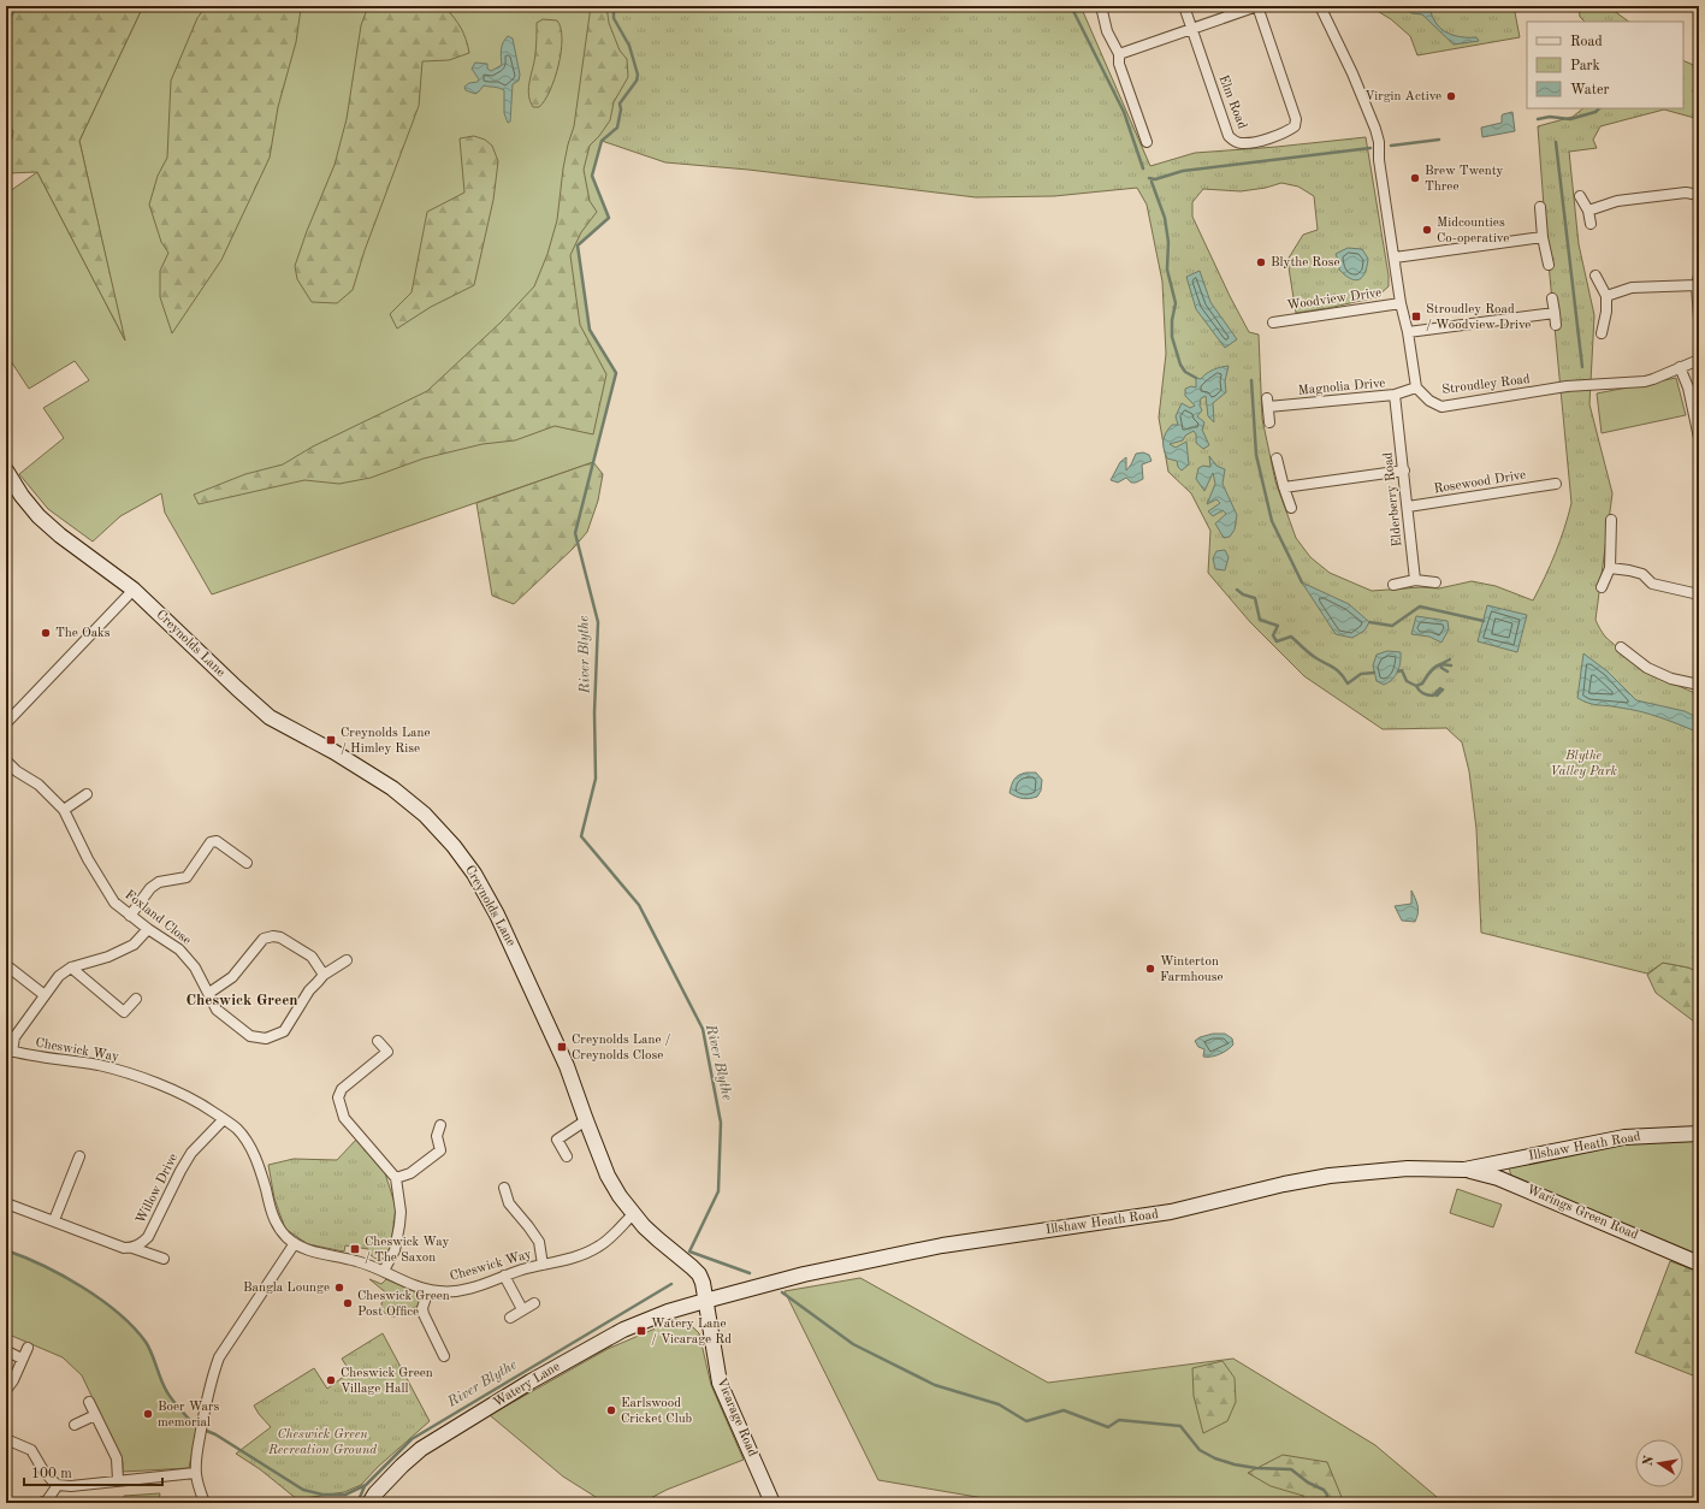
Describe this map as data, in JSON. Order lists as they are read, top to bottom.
{
  "streets": {
    "street": [
      "Elm Road",
      "Woodview Drive",
      "Stroudley Road",
      "Magnolia Drive",
      "Rosewood Drive",
      "Elderberry Road",
      "Creynolds Lane",
      "Foxland Close",
      "Cheswick Way",
      "Illshaw Heath Road",
      "Willow Drive",
      "Warings Green Road",
      "Watery Lane",
      "Vicarage Road"
    ]
  },
  "crossings": [
    ["Stroudley Road", "Magnolia Drive"],
    ["Magnolia Drive", "Elderberry Road"],
    ["Rosewood Drive", "Elderberry Road"],
    ["Creynolds Lane", "Cheswick Way"],
    ["Creynolds Lane", "Illshaw Heath Road"],
    ["Creynolds Lane", "Watery Lane"],
    ["Creynolds Lane", "Vicarage Road"],
    ["Cheswick Way", "Willow Drive"],
    ["Illshaw Heath Road", "Warings Green Road"],
    ["Illshaw Heath Road", "Watery Lane"],
    ["Illshaw Heath Road", "Vicarage Road"],
    ["Watery Lane", "Vicarage Road"]
  ],
  "districts": ["Cheswick Green"],
  "water": ["River Blythe"],
  "parks": ["Blythe Valley Park", "Cheswick Green Recreation Ground"],
  "places": {
    "other": [
      "Virgin Active",
      "Brew Twenty Three",
      "Midcounties Co-operative",
      "Blythe Rose",
      "The Oaks",
      "Winterton Farmhouse",
      "Bangla Lounge",
      "Cheswick Green Post Office",
      "Cheswick Green Village Hall",
      "Earlswood Cricket Club",
      "Boer Wars memorial"
    ],
    "transit": [
      "Stroudley Road / Woodview Drive",
      "Creynolds Lane / Himley Rise",
      "Creynolds Lane / Creynolds Close",
      "Cheswick Way / The Saxon",
      "Watery Lane / Vicarage Rd"
    ]
  },
  "legend": ["Road", "Park", "Water"],
  "scale_bar": "100 m",
  "north": "left"
}
